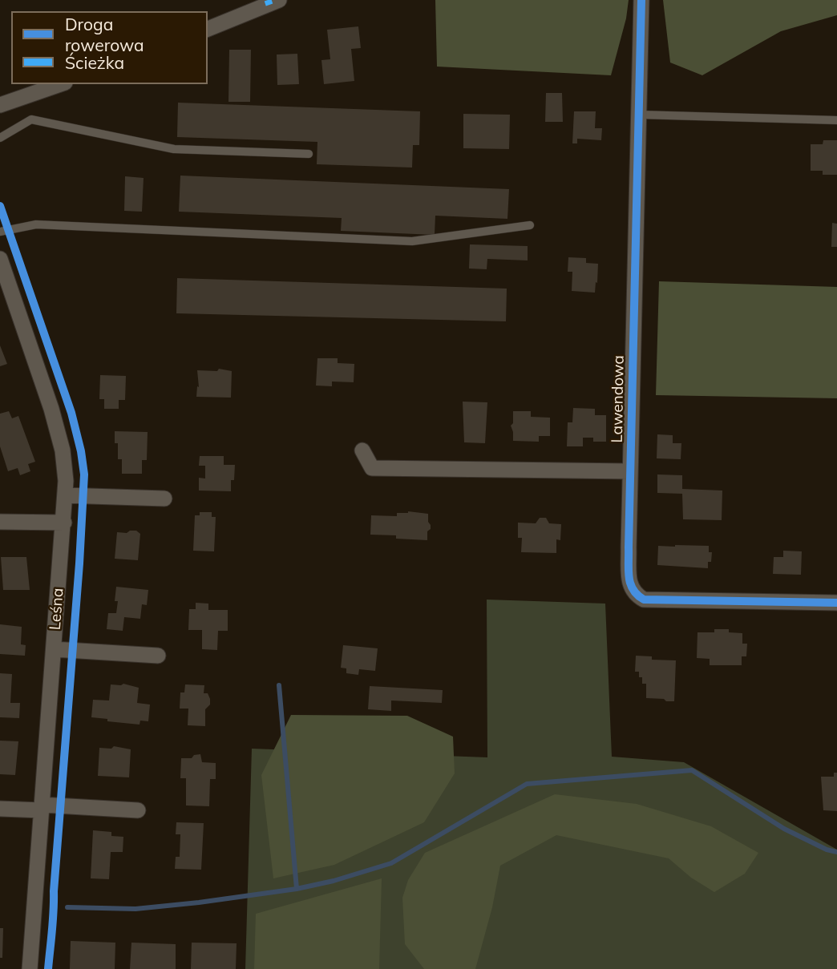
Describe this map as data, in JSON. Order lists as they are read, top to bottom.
{
  "streets": {
    "street": ["Lawendowa", "Leśna"]
  },
  "legend": ["Droga rowerowa", "Ścieżka"]
}
